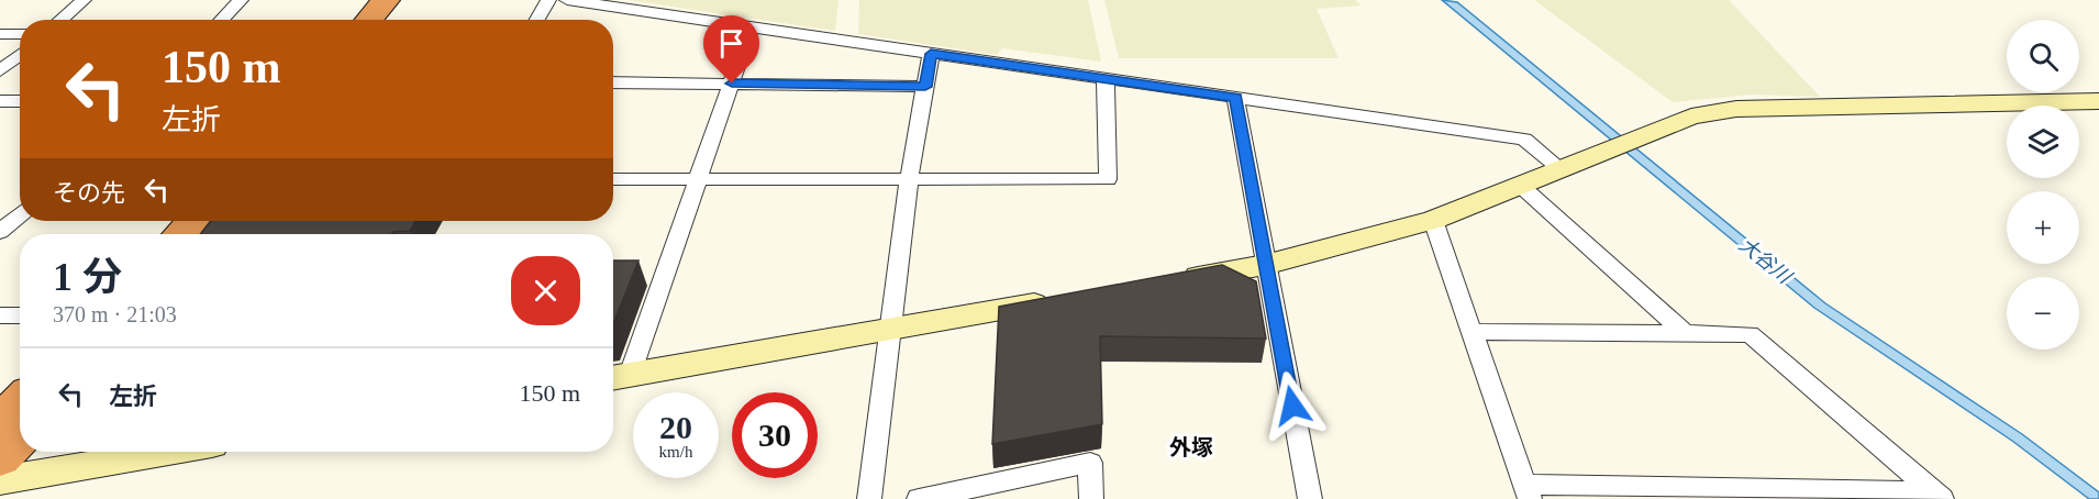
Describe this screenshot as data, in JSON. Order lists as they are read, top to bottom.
{
  "districts": ["外塚"],
  "water": ["大谷川"],
  "page": {
    "map_buttons": ["+", "−"],
    "turn": ["150 m", "左折"],
    "then": "その先",
    "heading": ["1 分", "370 m · 21:03"],
    "list": [
      {
        "name": "左折",
        "value": "150 m"
      }
    ],
    "speed": "20 km/h",
    "limit": "30"
  }
}
